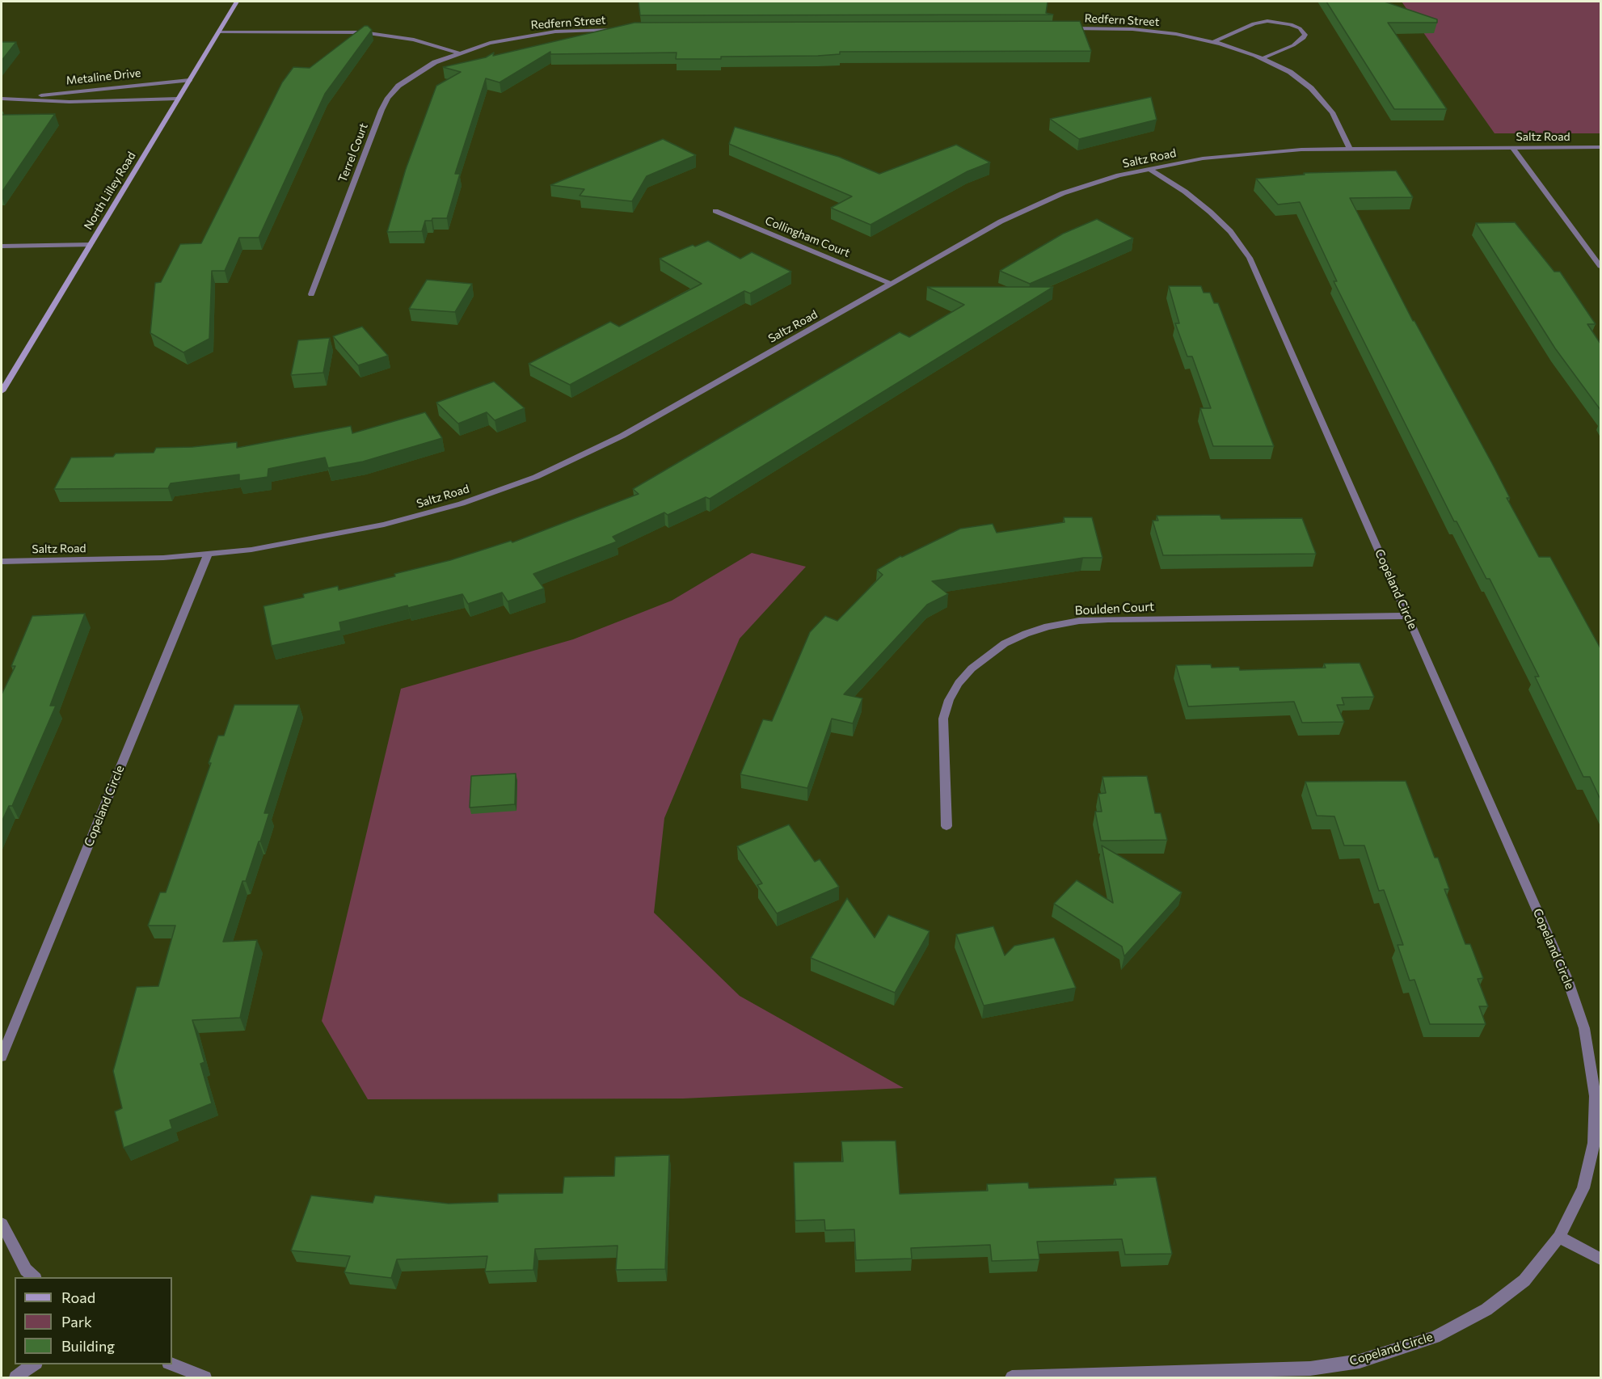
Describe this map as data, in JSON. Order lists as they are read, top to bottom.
{
  "streets": {
    "street": [
      "Redfern Street",
      "Metaline Drive",
      "Saltz Road",
      "Terrel Court",
      "North Lilley Road",
      "Collingham Court",
      "Copeland Circle",
      "Boulden Court"
    ]
  },
  "crossings": [
    ["Redfern Street", "Saltz Road"],
    ["Redfern Street", "Terrel Court"],
    ["Metaline Drive", "North Lilley Road"],
    ["Saltz Road", "Collingham Court"],
    ["Saltz Road", "Copeland Circle"],
    ["Copeland Circle", "Boulden Court"]
  ],
  "legend": ["Road", "Park", "Building"]
}
